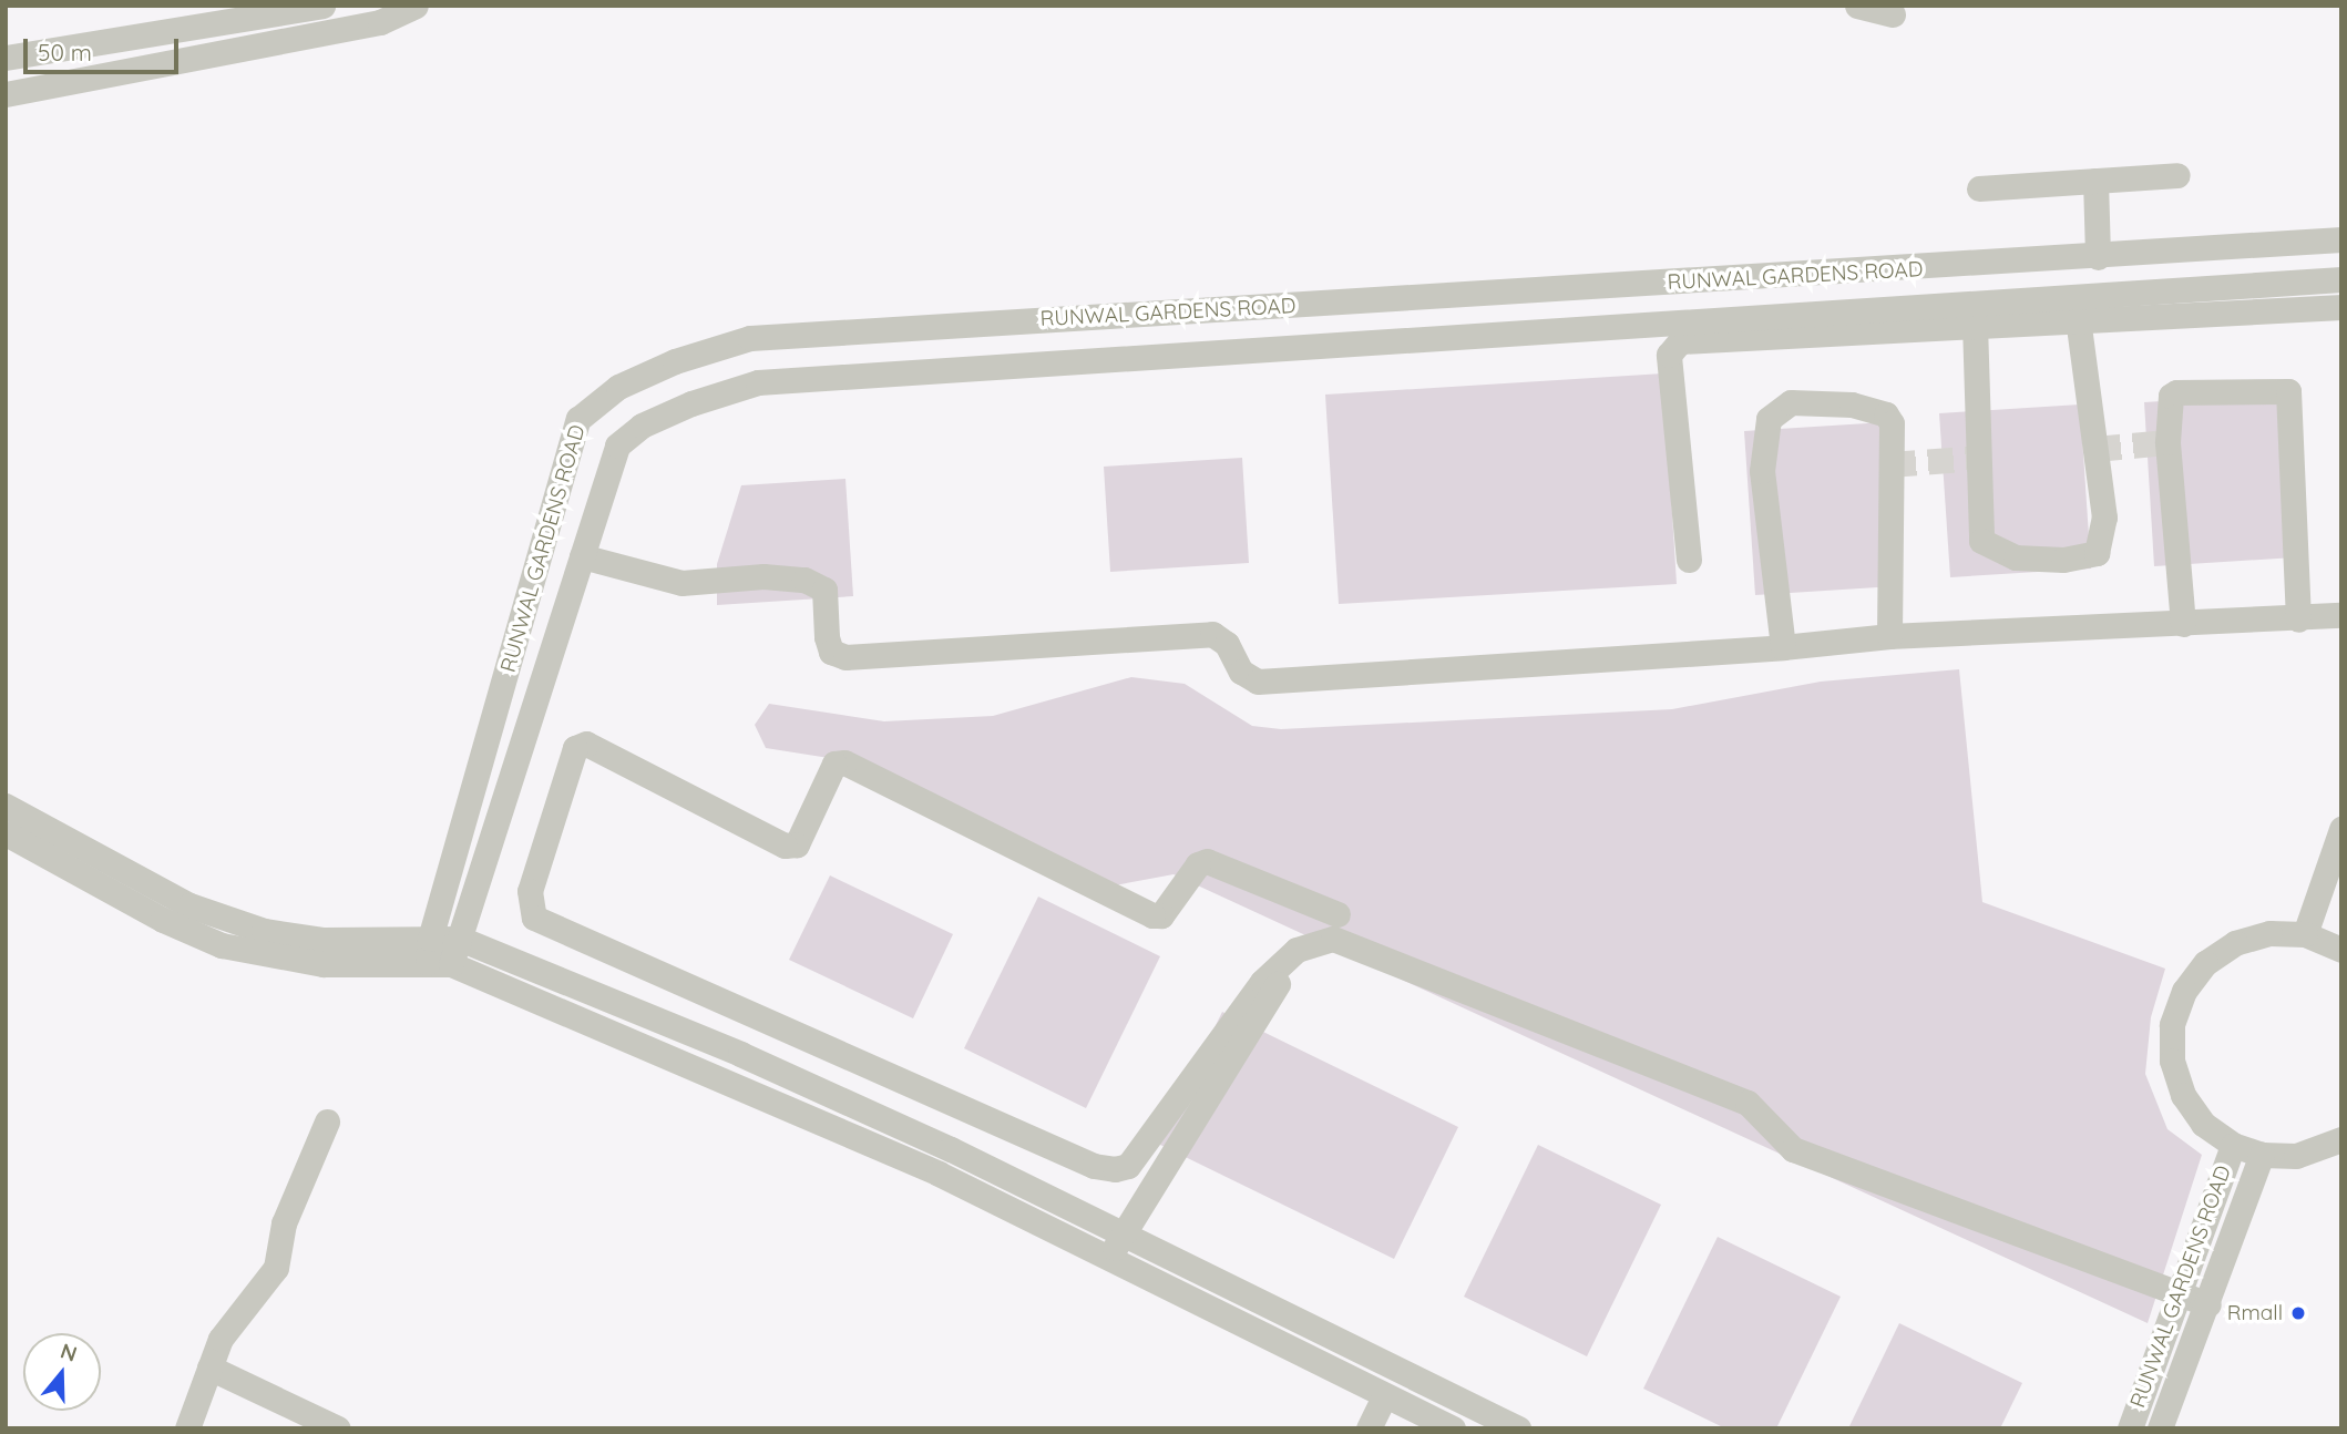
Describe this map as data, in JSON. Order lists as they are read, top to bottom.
{
  "streets": {
    "street": ["RUNWAL GARDENS ROAD"]
  },
  "places": ["Rmall"],
  "scale_bar": "50 m",
  "north": "top"
}
